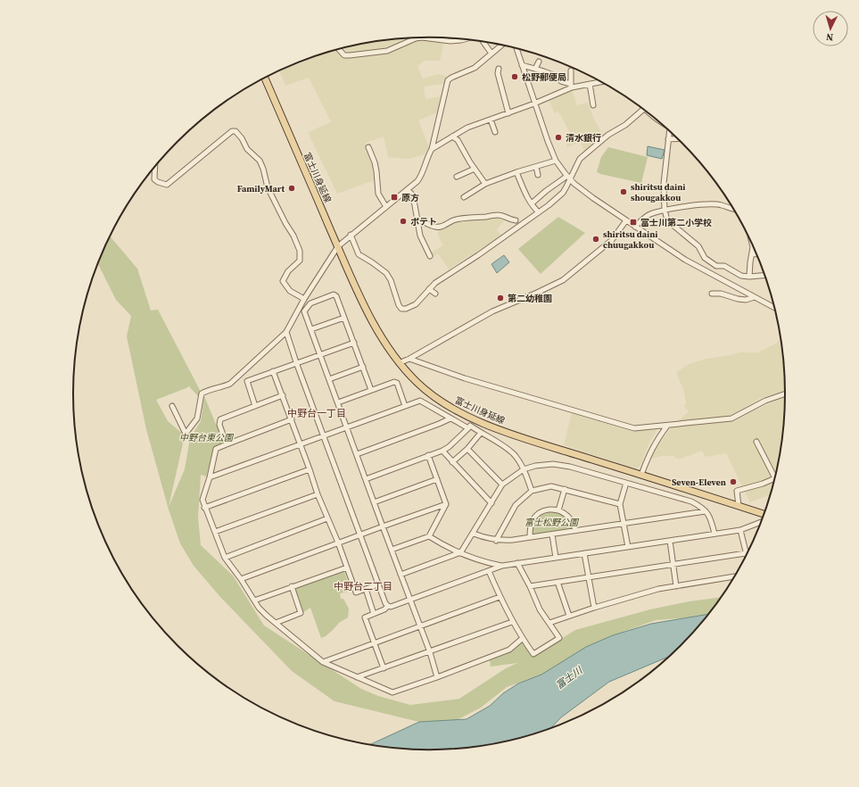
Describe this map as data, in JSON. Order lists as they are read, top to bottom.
{
  "streets": {
    "main road": ["富士川身延線"]
  },
  "districts": ["中野台一丁目", "中野台二丁目"],
  "water": ["富士川"],
  "parks": ["中野台東公園", "富士松野公園"],
  "places": {
    "other": [
      "松野郵便局",
      "清水銀行",
      "FamilyMart",
      "shiritsu daini shougakkou",
      "ポテト",
      "shiritsu daini chuugakkou",
      "第二幼稚園",
      "Seven-Eleven"
    ],
    "transit": ["原方", "富士川第二小学校"]
  },
  "north": "bottom"
}
